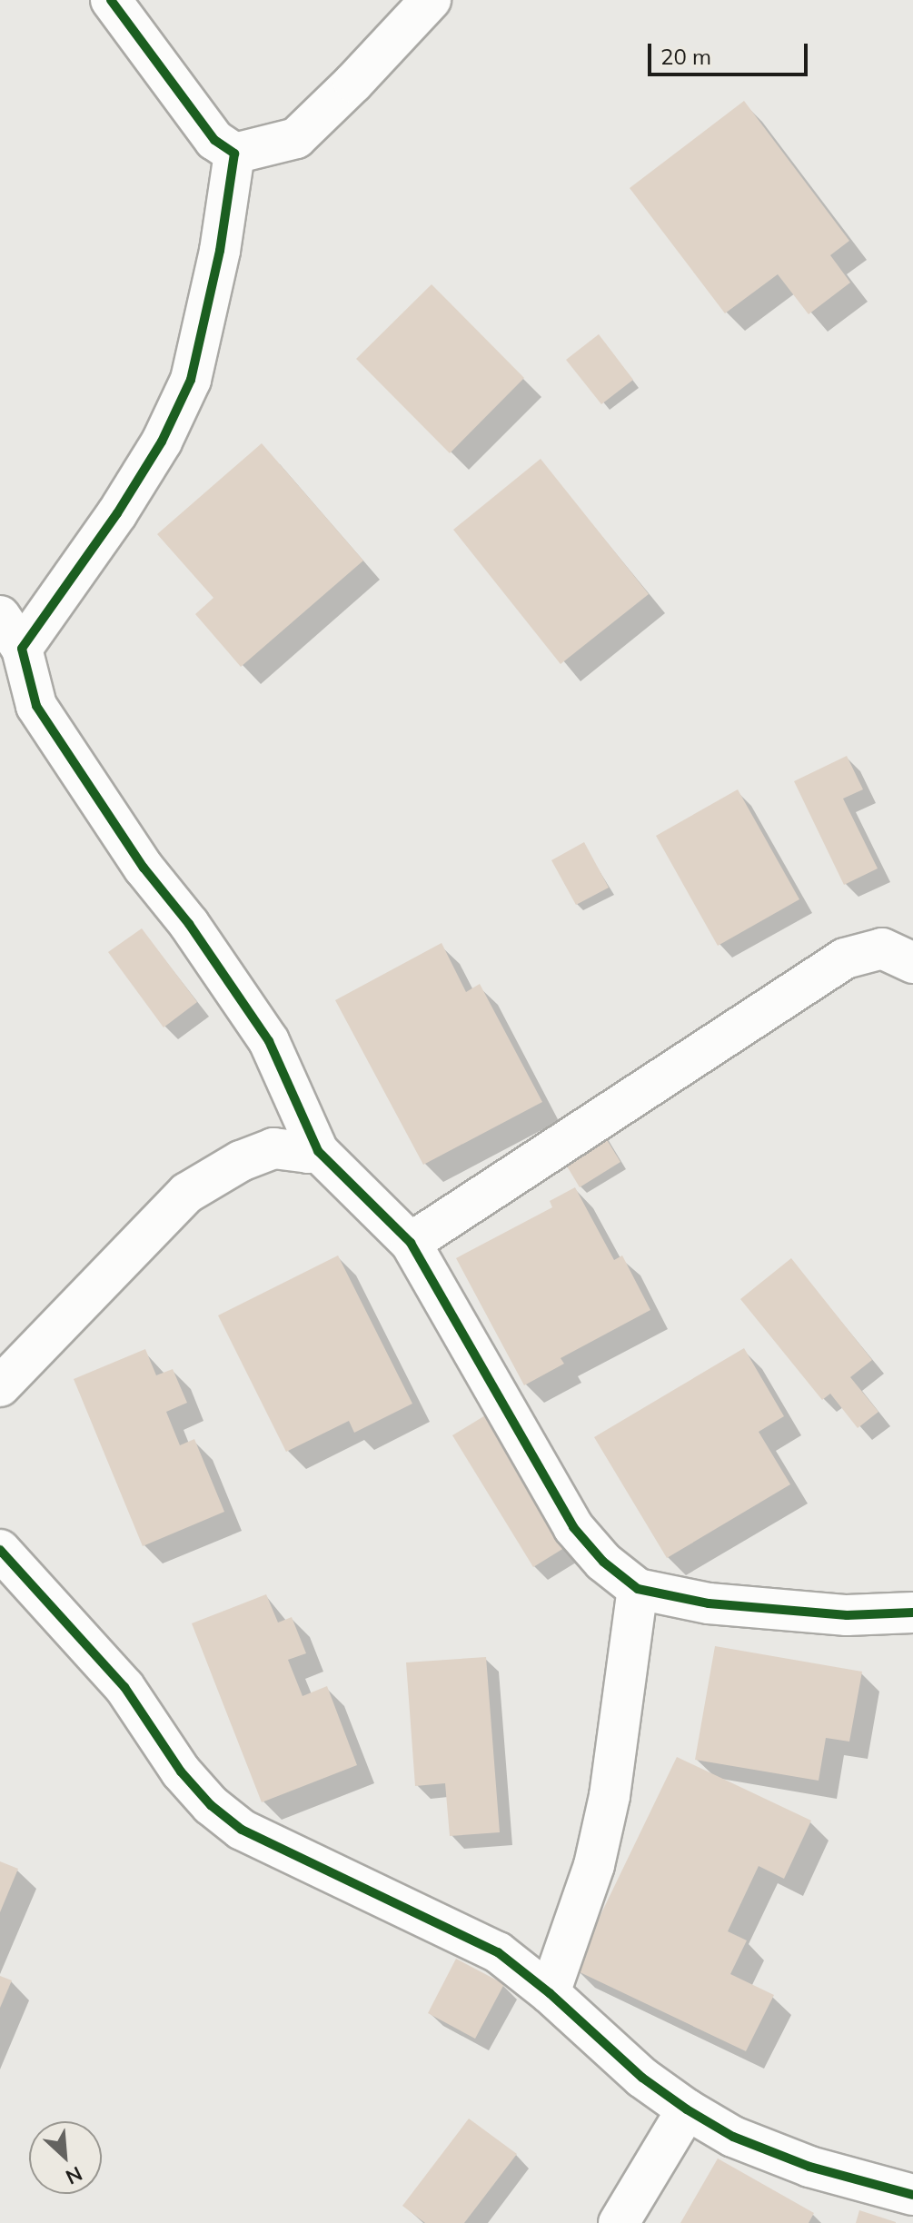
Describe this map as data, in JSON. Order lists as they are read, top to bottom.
{
  "scale_bar": "20 m",
  "north": "bottom right"
}
